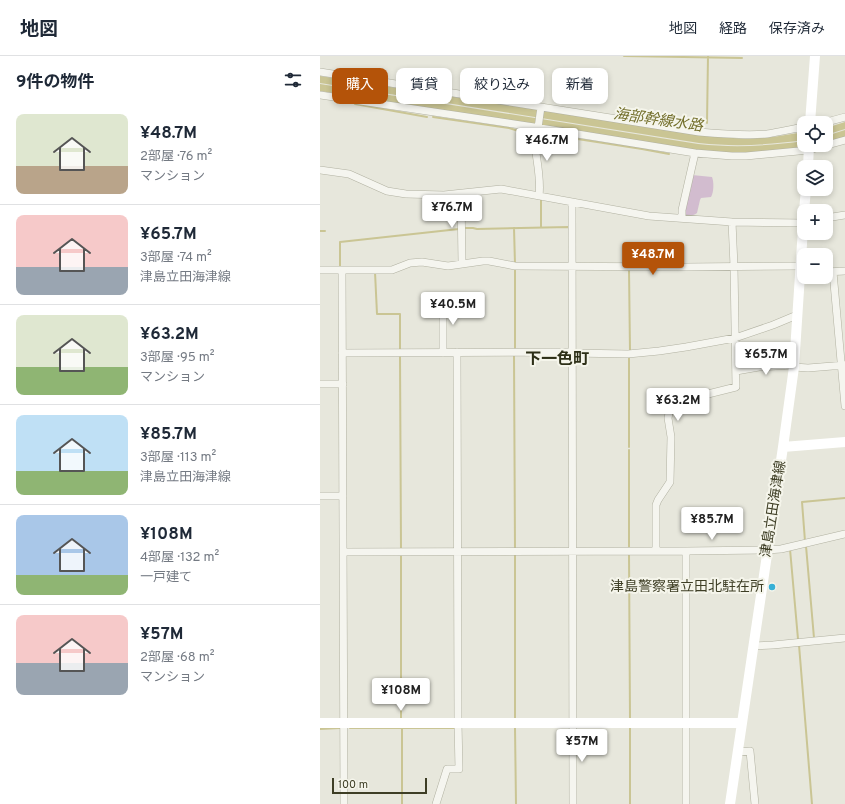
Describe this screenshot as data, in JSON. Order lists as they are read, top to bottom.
{
  "streets": {
    "main road": ["津島立田海津線"]
  },
  "districts": ["下一色町"],
  "water": ["海部幹線水路"],
  "places": ["津島警察署立田北駐在所"],
  "scale_bar": "100 m",
  "page": {
    "header": "地図",
    "nav": ["地図", "経路", "保存済み"],
    "heading": "9件の物件",
    "chip": [
      "購入",
      "賃貸",
      "絞り込み",
      "新着"
    ],
    "list": [
      {
        "name": "¥48.7M",
        "note": "2部屋 · 76 m² · マンション"
      },
      {
        "name": "¥65.7M",
        "note": "3部屋 · 74 m² · 津島立田海津線"
      },
      {
        "name": "¥63.2M",
        "note": "3部屋 · 95 m² · マンション"
      },
      {
        "name": "¥85.7M",
        "note": "3部屋 · 113 m² · 津島立田海津線"
      },
      {
        "name": "¥108M",
        "note": "4部屋 · 132 m² · 一戸建て"
      },
      {
        "name": "¥57M",
        "note": "2部屋 · 68 m² · マンション"
      }
    ],
    "map_buttons": ["+", "−"],
    "price": [
      "¥46.7M",
      "¥76.7M",
      "¥48.7M",
      "¥40.5M",
      "¥65.7M",
      "¥63.2M",
      "¥85.7M",
      "¥108M",
      "¥57M"
    ],
    "scale": "100 m"
  }
}
